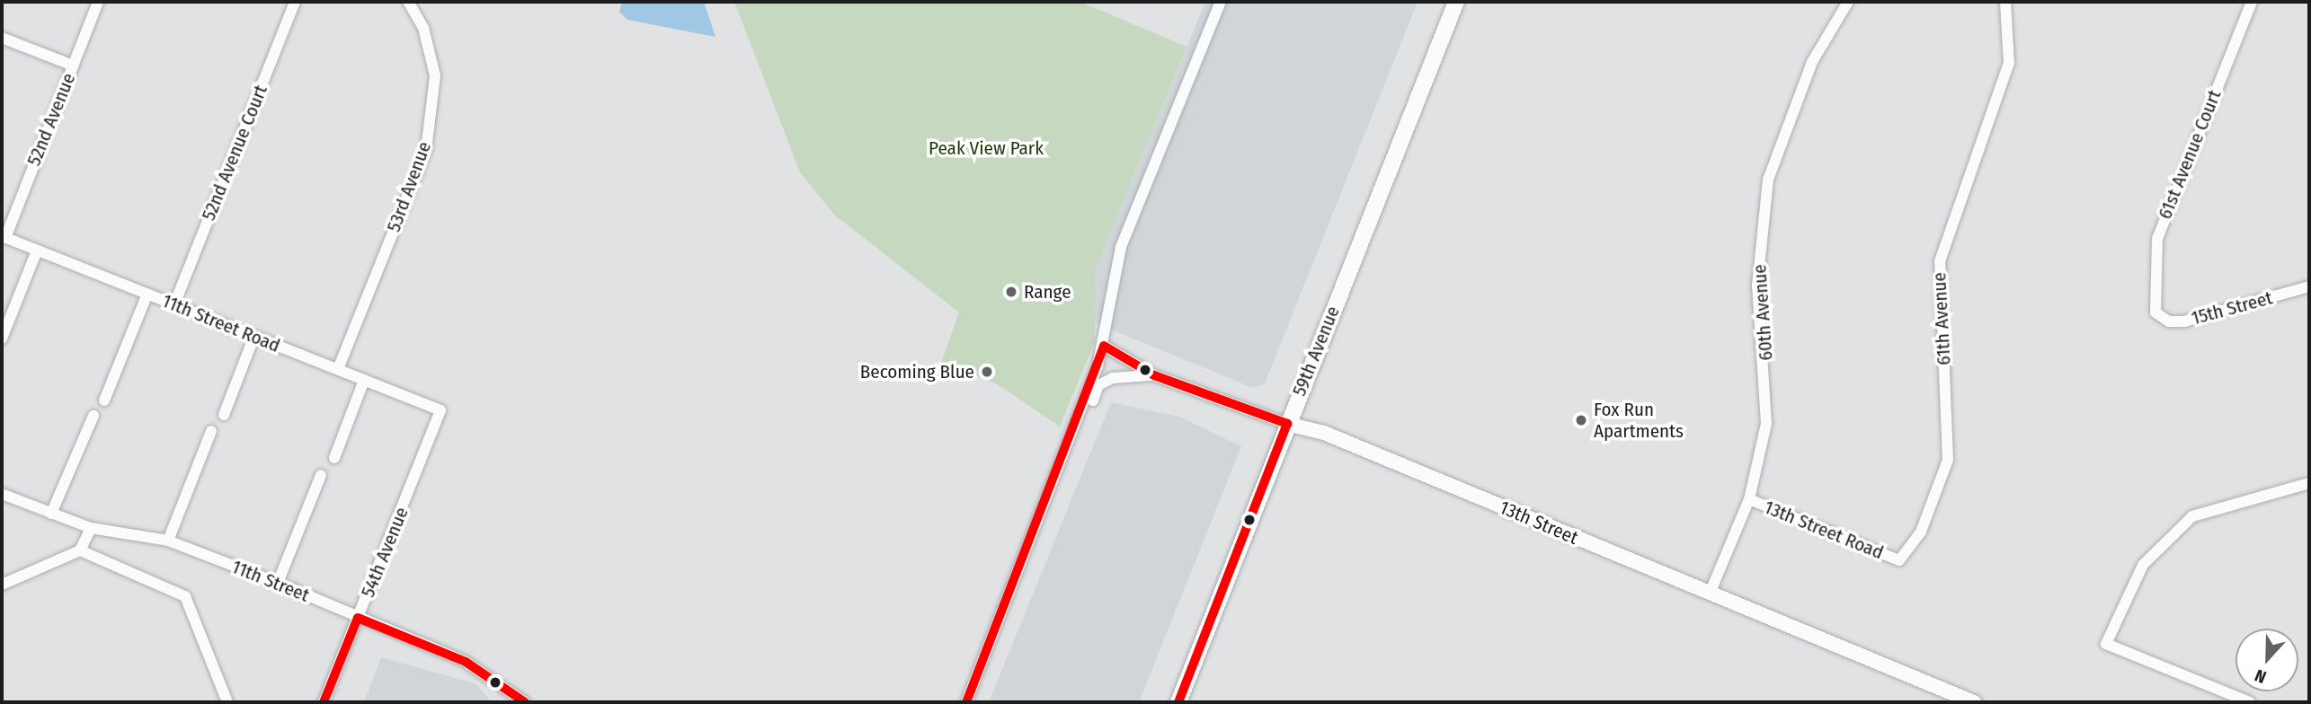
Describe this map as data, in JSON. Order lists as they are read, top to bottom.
{
  "streets": {
    "main road": ["59th Avenue"],
    "street": [
      "52nd Avenue",
      "52nd Avenue Court",
      "61st Avenue Court",
      "53rd Avenue",
      "15th Street",
      "60th Avenue",
      "61th Avenue",
      "11th Street Road",
      "13th Street",
      "13th Street Road",
      "54th Avenue",
      "11th Street"
    ]
  },
  "crossings": [
    ["52nd Avenue", "11th Street Road"],
    ["52nd Avenue Court", "11th Street Road"],
    ["61st Avenue Court", "15th Street"],
    ["53rd Avenue", "11th Street Road"],
    ["60th Avenue", "13th Street"],
    ["60th Avenue", "13th Street Road"],
    ["61th Avenue", "13th Street Road"],
    ["11th Street Road", "54th Avenue"],
    ["59th Avenue", "13th Street"],
    ["54th Avenue", "11th Street"]
  ],
  "parks": ["Peak View Park"],
  "places": ["Range", "Becoming Blue", "Fox Run Apartments"],
  "north": "bottom"
}
